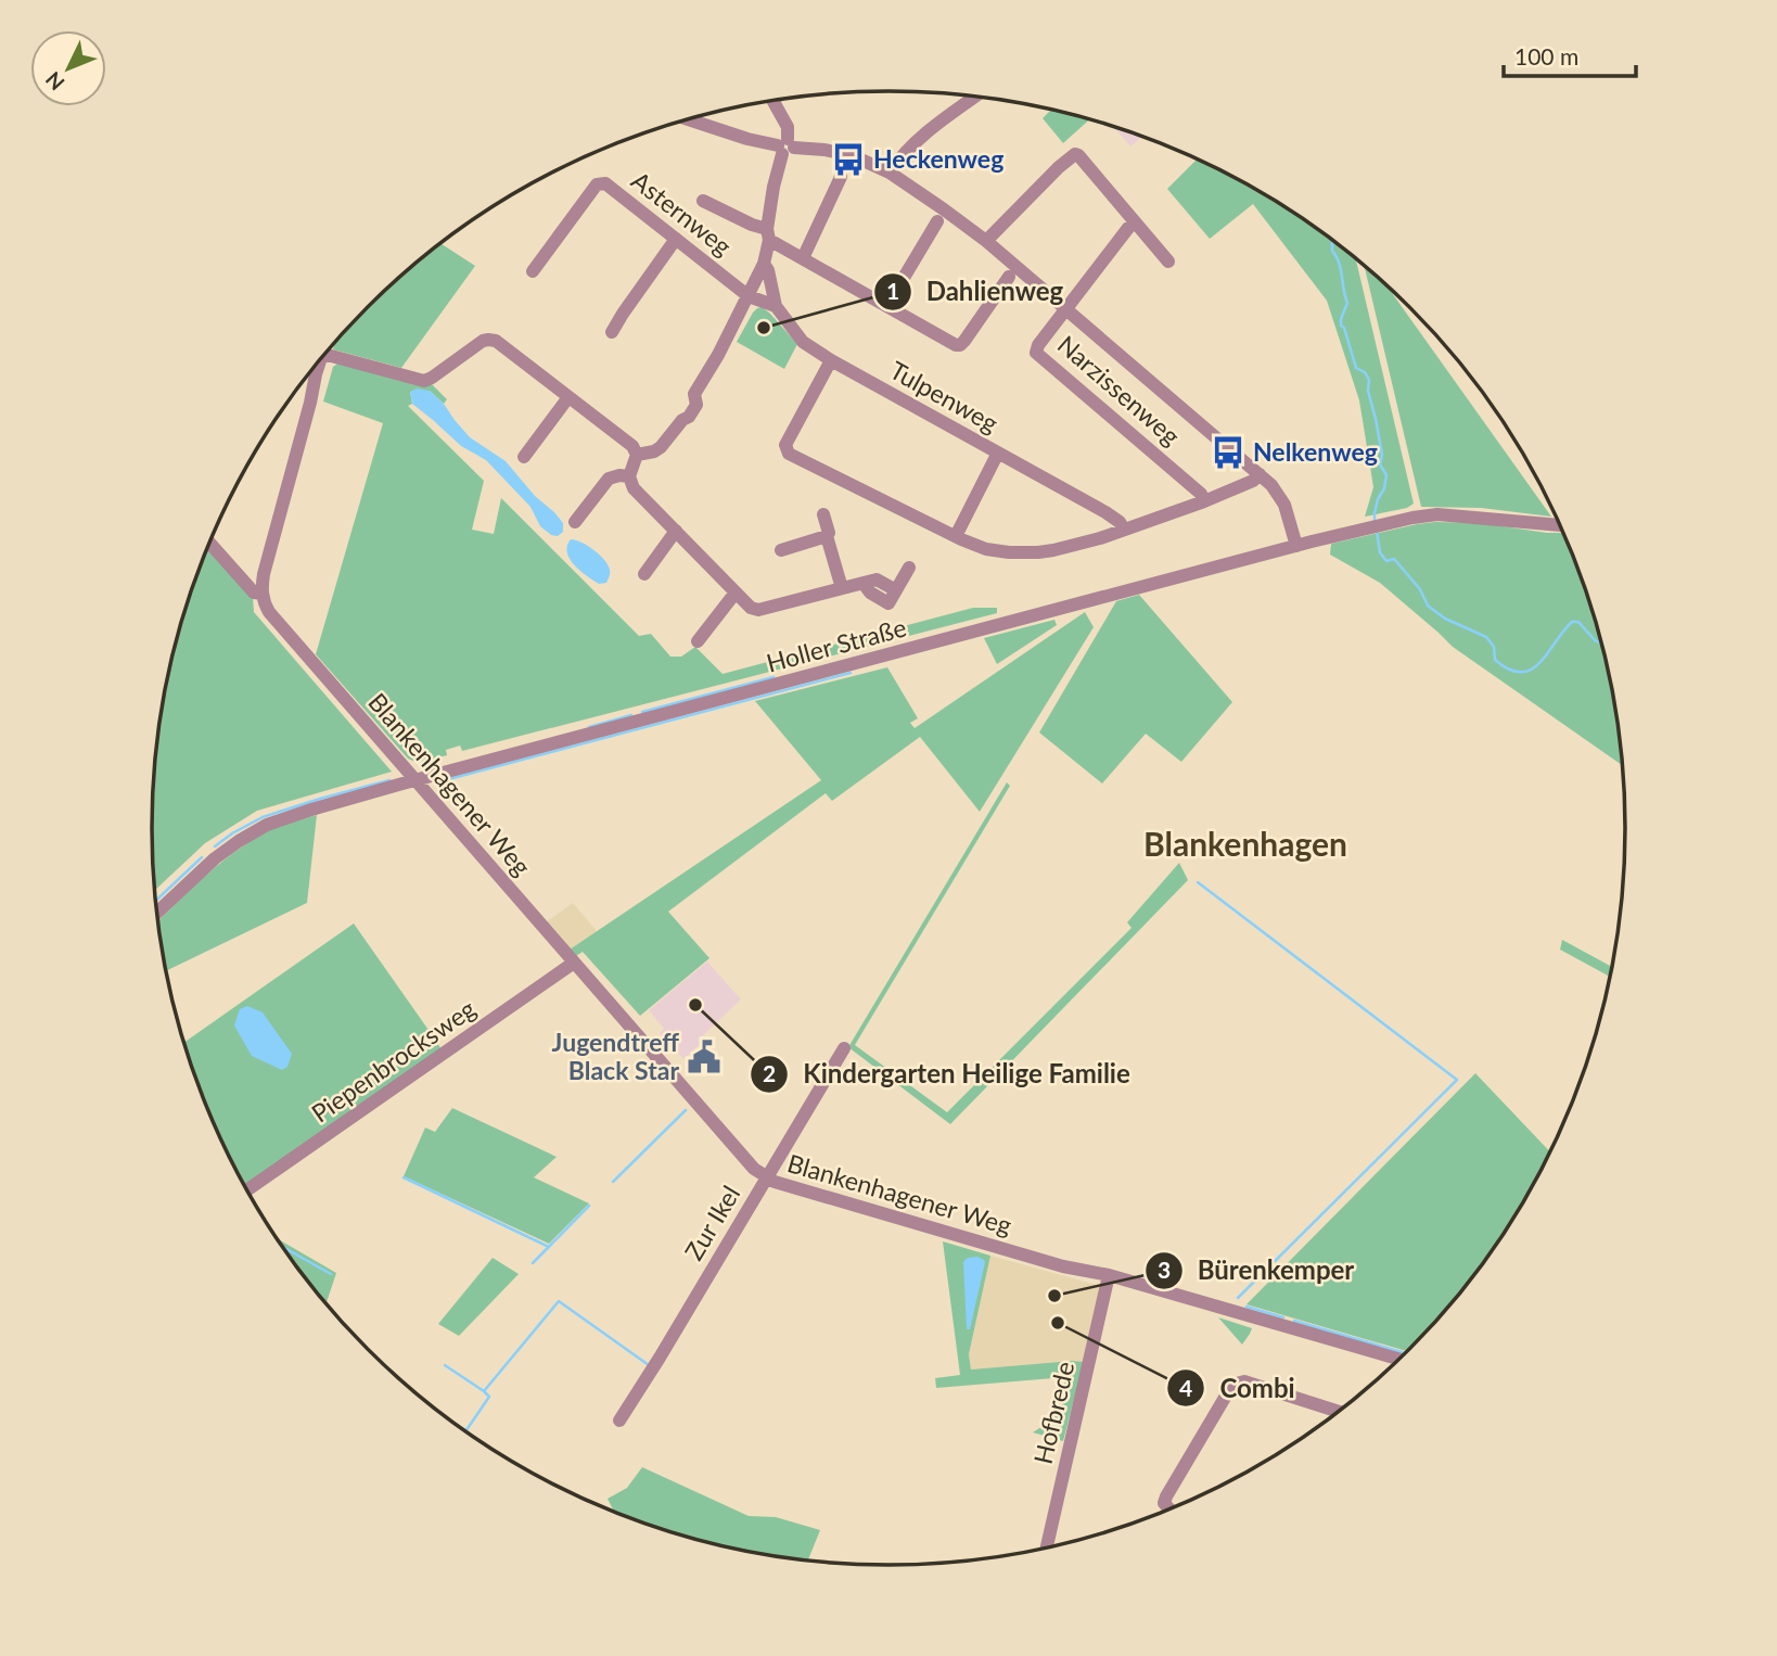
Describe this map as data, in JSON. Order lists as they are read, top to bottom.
{
  "streets": {
    "street": [
      "Asternweg",
      "Narzissenweg",
      "Tulpenweg",
      "Holler Straße",
      "Blankenhagener Weg",
      "Piepenbrocksweg",
      "Zur Ikel",
      "Hofbrede"
    ]
  },
  "crossings": [
    ["Holler Straße", "Blankenhagener Weg"],
    ["Blankenhagener Weg", "Piepenbrocksweg"],
    ["Blankenhagener Weg", "Zur Ikel"],
    ["Blankenhagener Weg", "Hofbrede"]
  ],
  "districts": ["Blankenhagen"],
  "places": {
    "bus stop": ["Heckenweg", "Nelkenweg"],
    "other": [
      "Dahlienweg",
      "Kindergarten Heilige Familie",
      "Bürenkemper",
      "Combi"
    ],
    "public building": ["Jugendtreff Black Star"]
  },
  "scale_bar": "100 m",
  "north": "bottom left"
}
